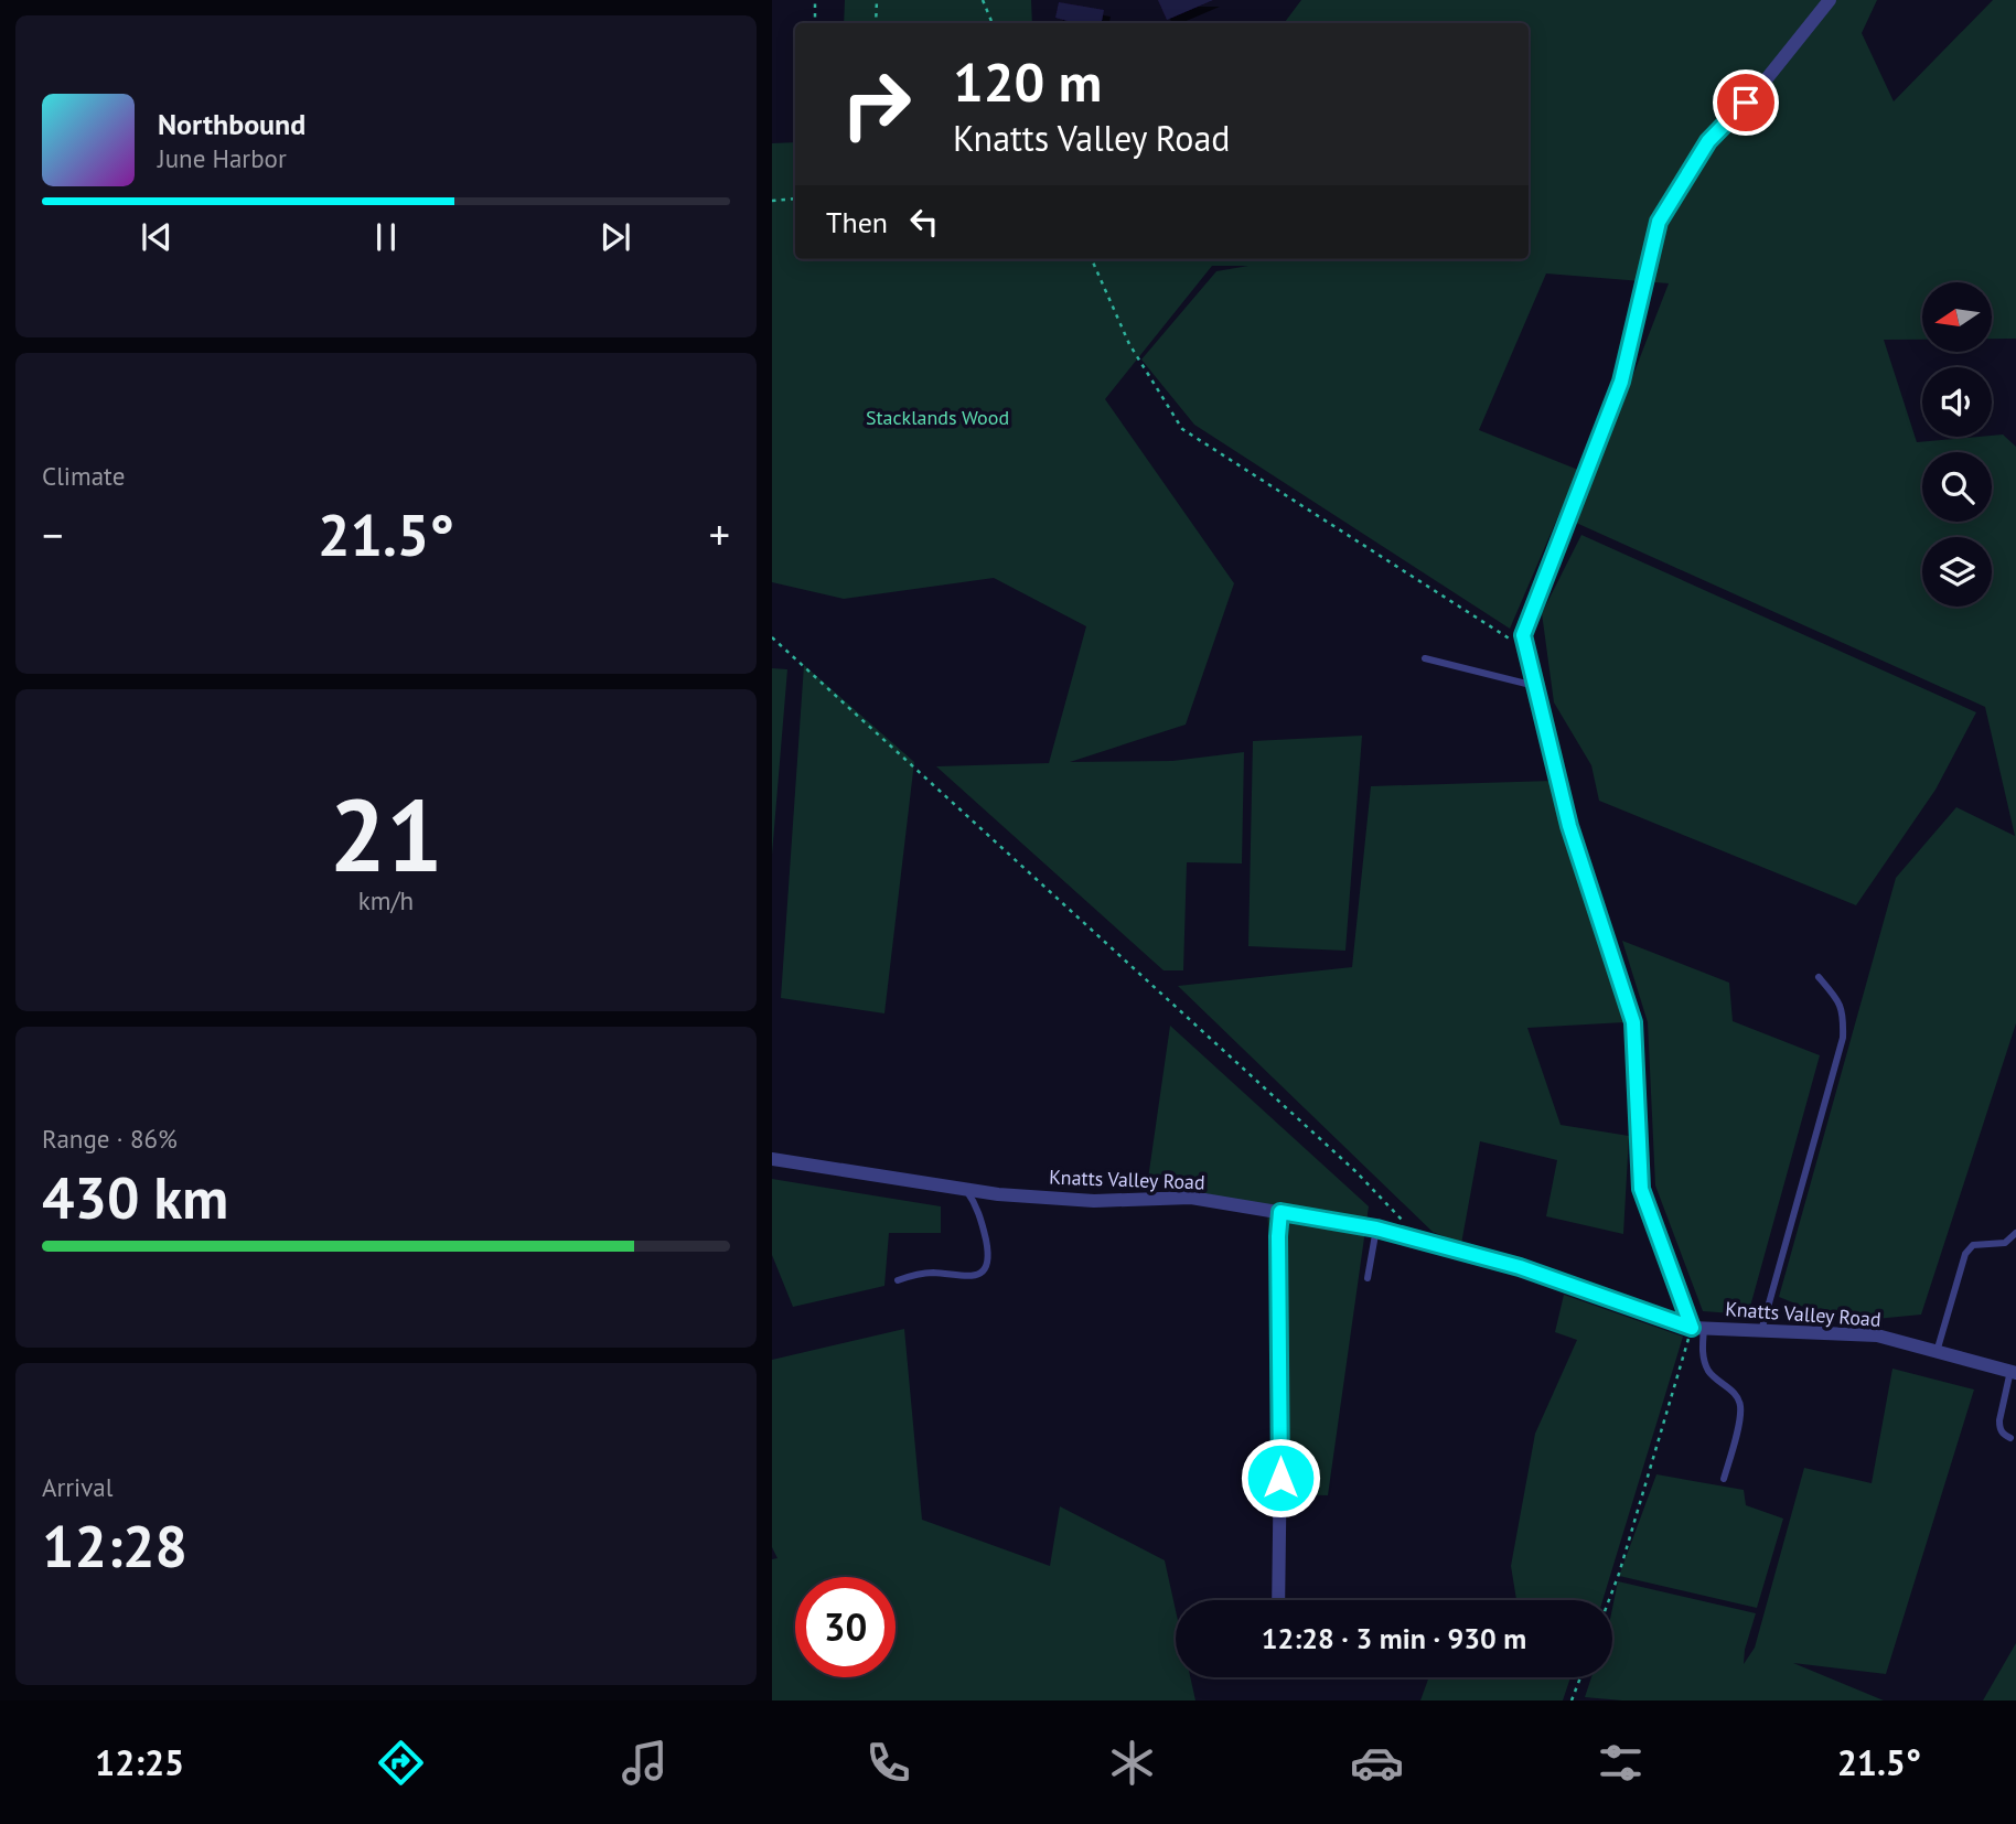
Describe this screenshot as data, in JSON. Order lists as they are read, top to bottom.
{
  "streets": {
    "street": ["Knatts Valley Road"]
  },
  "parks": ["Stacklands Wood"],
  "north": "left",
  "page": {
    "turn": ["120 m", "Knatts Valley Road"],
    "song": ["Northbound", "June Harbor"],
    "then": "Then",
    "tile": [
      "Climate",
      ["21", "km/h"],
      ["Range · 86%", "430 km"],
      ["Arrival", "12:28"]
    ],
    "heat": ["−", "21.5°", "+"],
    "limit": "30",
    "trip": "12:28 · 3 min · 930 m",
    "tabs": ["12:25", "21.5°"]
  }
}
